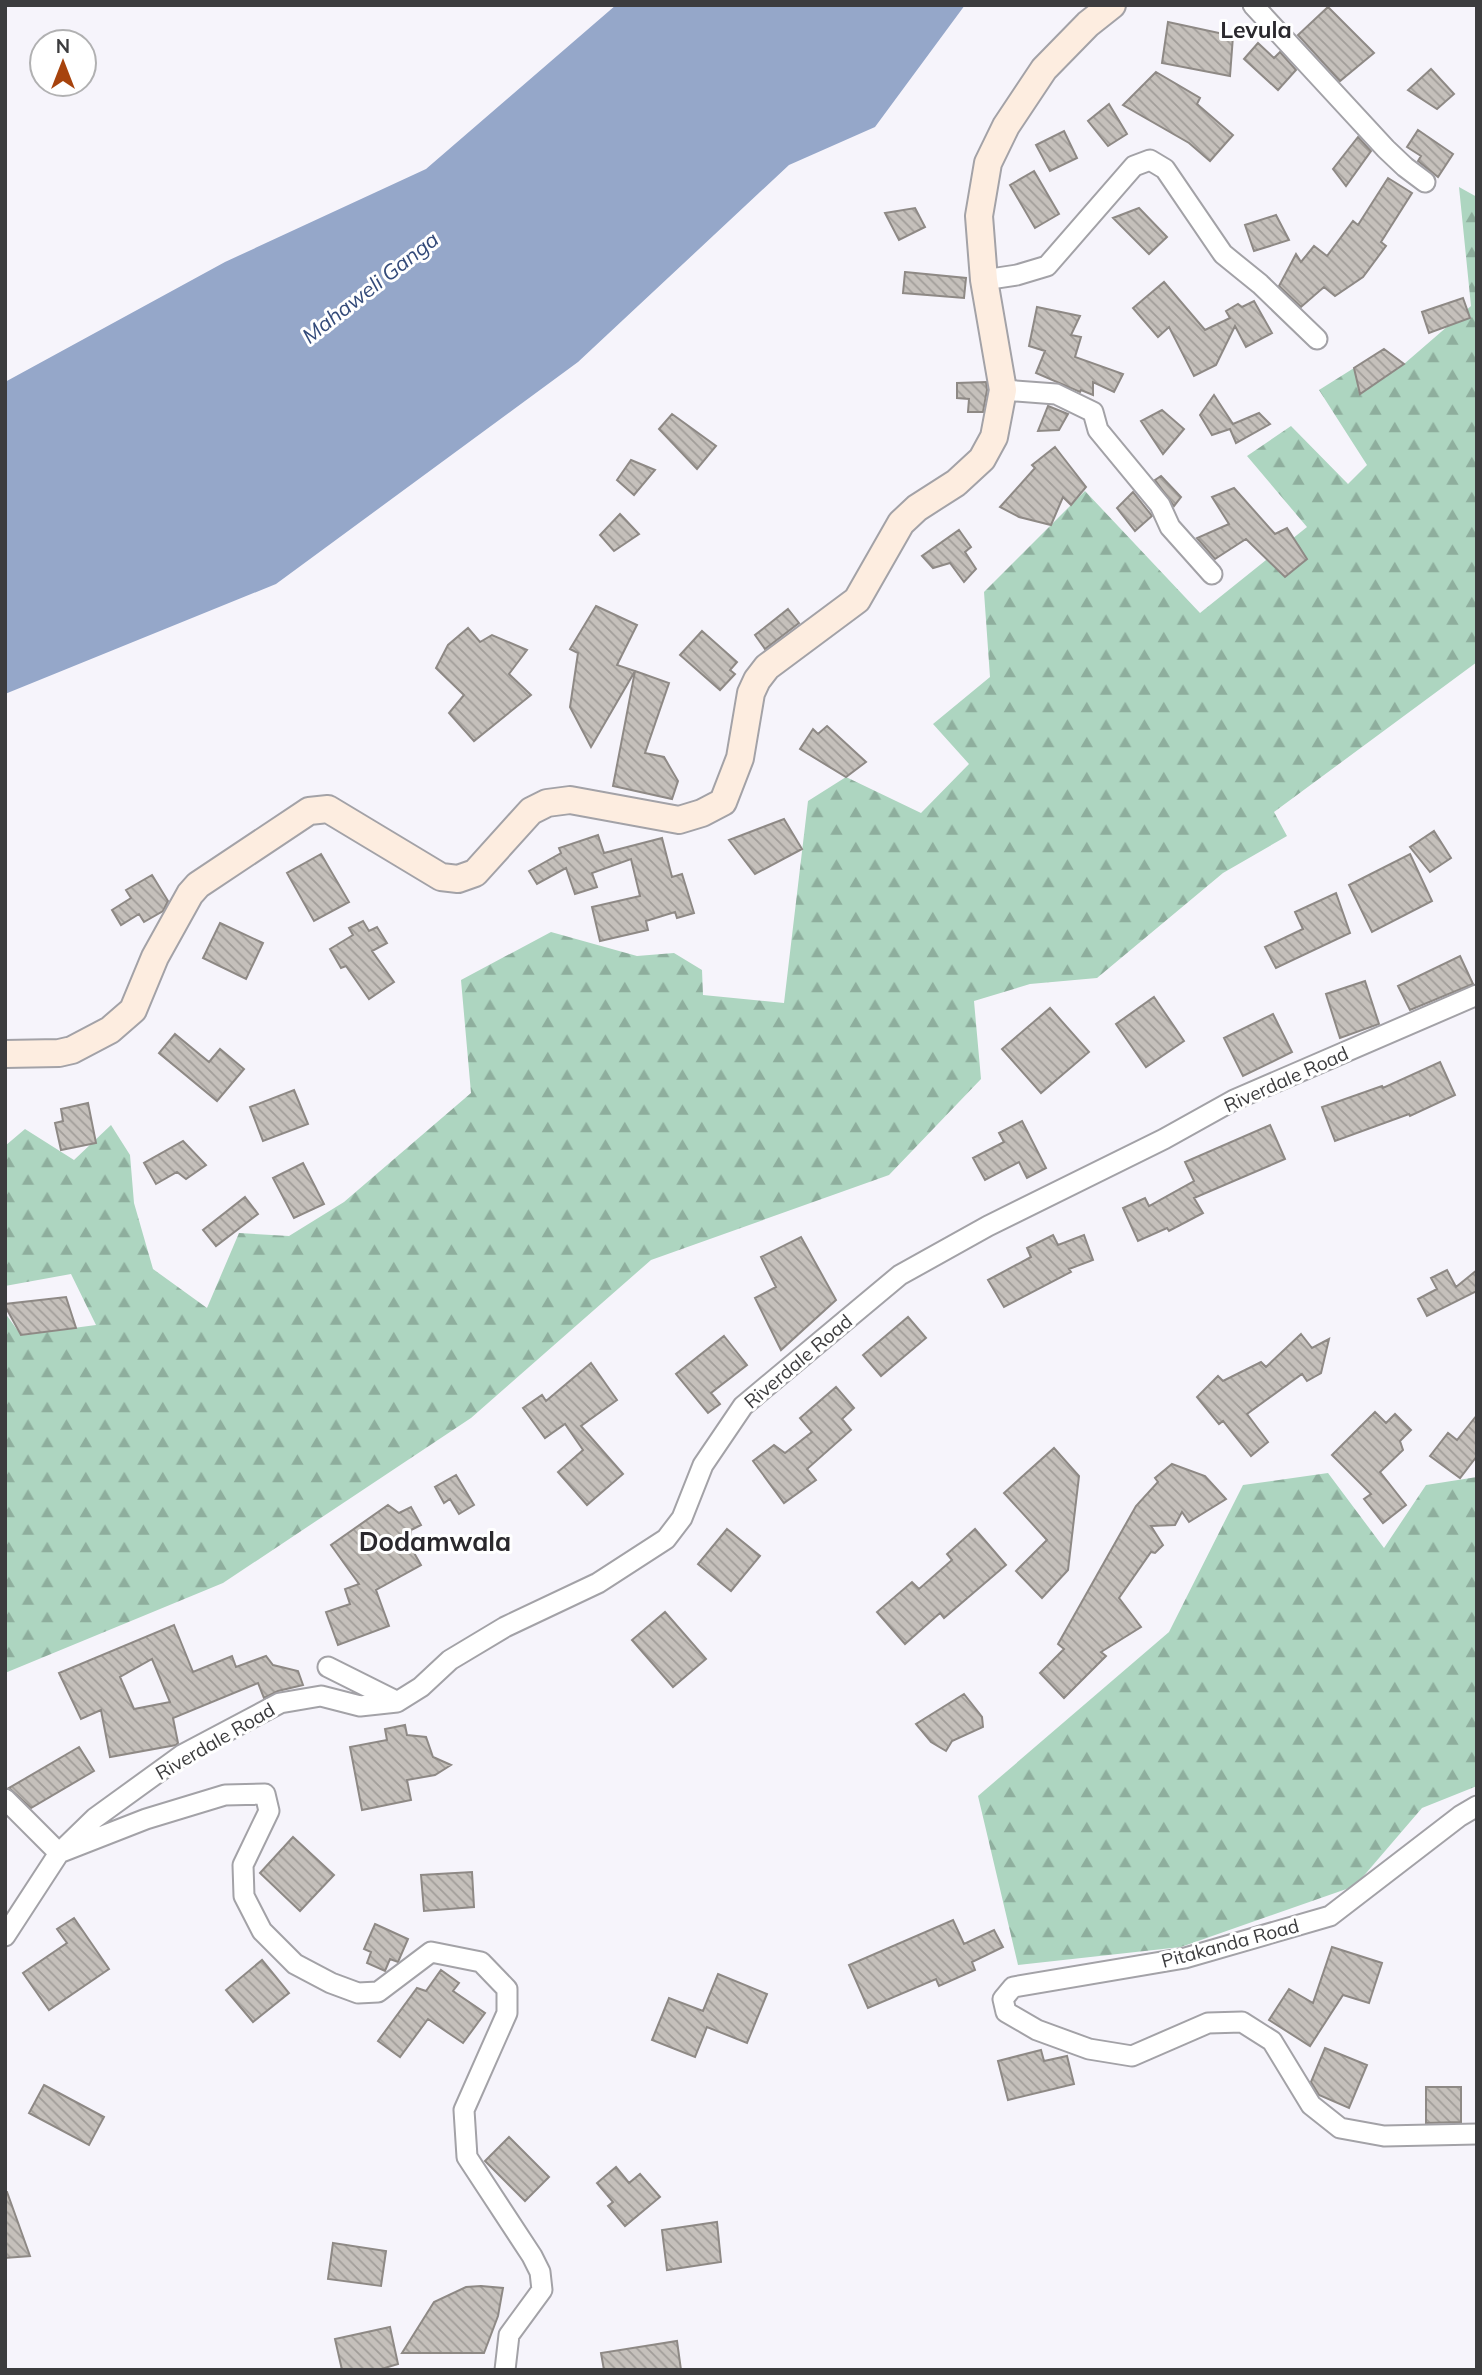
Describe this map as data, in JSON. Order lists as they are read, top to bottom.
{
  "streets": {
    "street": ["Riverdale Road", "Pitakanda Road"]
  },
  "districts": ["Levula", "Dodamwala"],
  "water": ["Mahaweli Ganga"],
  "north": "top"
}
